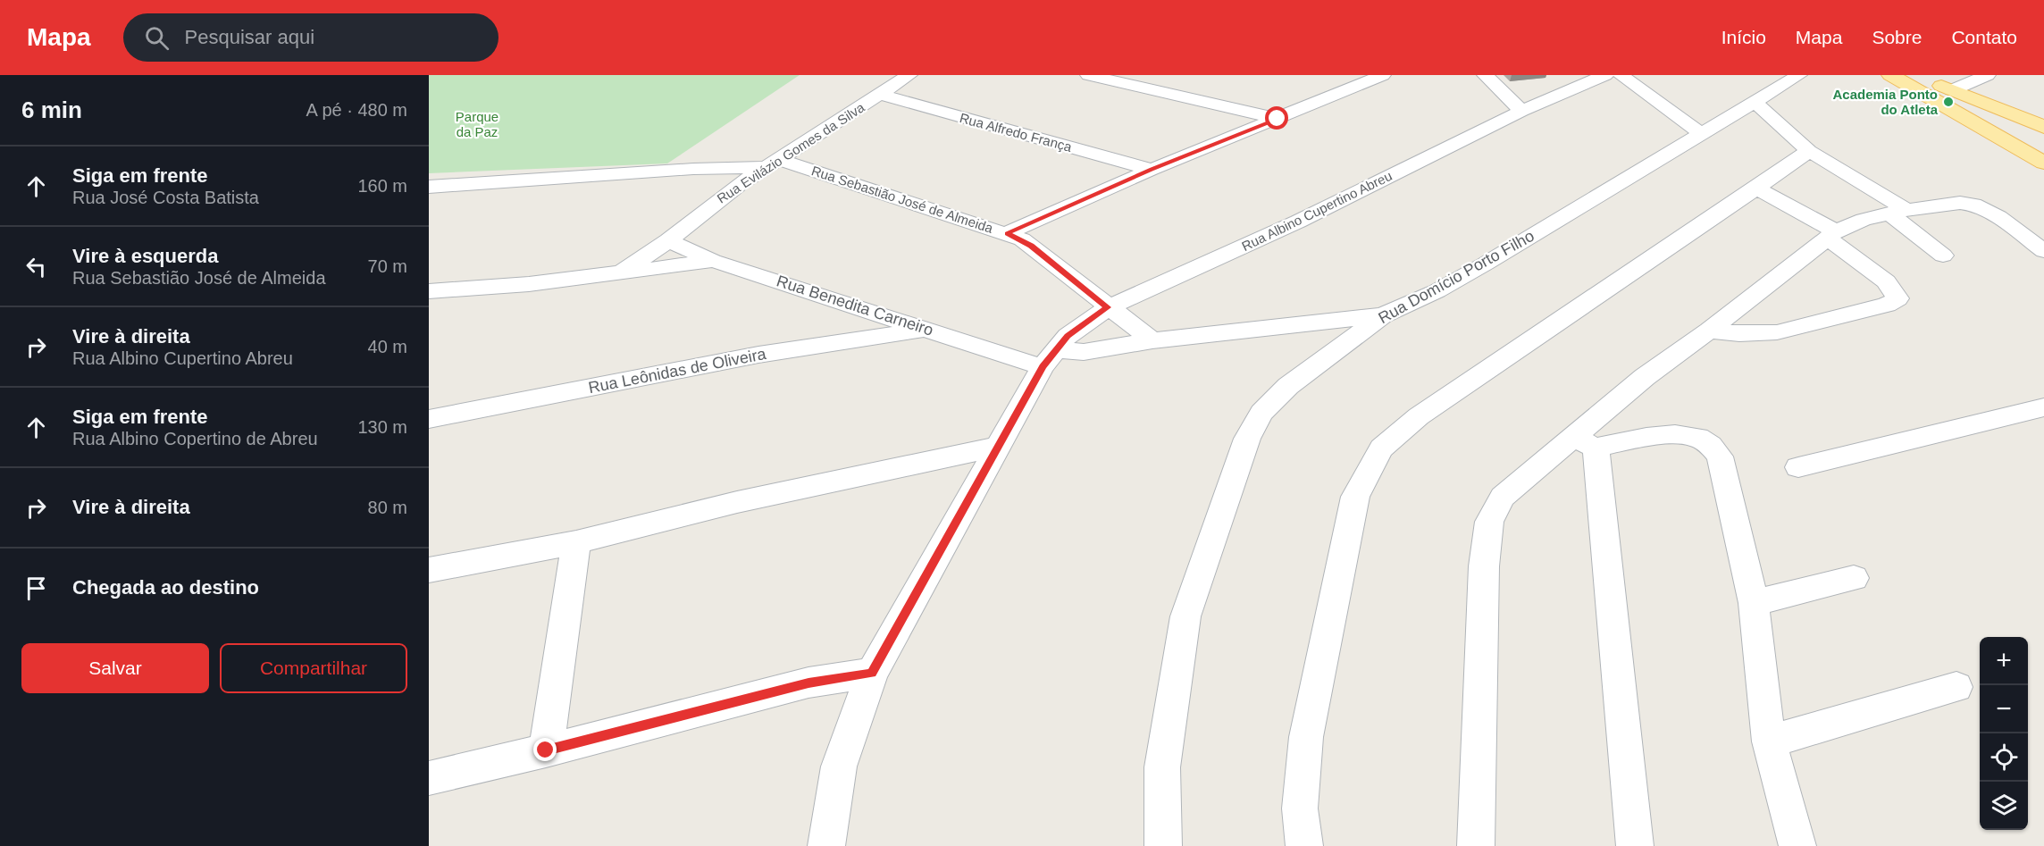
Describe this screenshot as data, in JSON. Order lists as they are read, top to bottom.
{
  "streets": {
    "street": [
      "Rua Alfredo França",
      "Rua Evilázio Gomes da Silva",
      "Rua Sebastião José de Almeida",
      "Rua Albino Cupertino Abreu",
      "Rua Domício Porto Filho",
      "Rua Benedita Carneiro",
      "Rua Leônidas de Oliveira"
    ]
  },
  "crossings": [
    ["Rua Alfredo França", "Rua Evilázio Gomes da Silva"],
    ["Rua Evilázio Gomes da Silva", "Rua Sebastião José de Almeida"],
    ["Rua Evilázio Gomes da Silva", "Rua Benedita Carneiro"],
    ["Rua Sebastião José de Almeida", "Rua Albino Cupertino Abreu"],
    ["Rua Sebastião José de Almeida", "Rua Benedita Carneiro"],
    ["Rua Albino Cupertino Abreu", "Rua Benedita Carneiro"],
    ["Rua Domício Porto Filho", "Rua Benedita Carneiro"],
    ["Rua Benedita Carneiro", "Rua Leônidas de Oliveira"]
  ],
  "parks": ["Parque da Paz"],
  "places": ["Academia Ponto do Atleta"],
  "page": {
    "header": "Mapa",
    "search": "Pesquisar aqui",
    "nav": [
      "Início",
      "Mapa",
      "Sobre",
      "Contato"
    ],
    "heading": ["6 min", "A pé · 480 m"],
    "list": [
      ["Siga em frente", "Rua José Costa Batista", "160 m"],
      ["Vire à esquerda", "Rua Sebastião José de Almeida", "70 m"],
      ["Vire à direita", "Rua Albino Cupertino Abreu", "40 m"],
      ["Siga em frente", "Rua Albino Copertino de Abreu", "130 m"],
      ["Vire à direita", "80 m"],
      "Chegada ao destino"
    ],
    "buttons": ["Salvar", "Compartilhar"],
    "map_buttons": ["+", "−"]
  }
}
